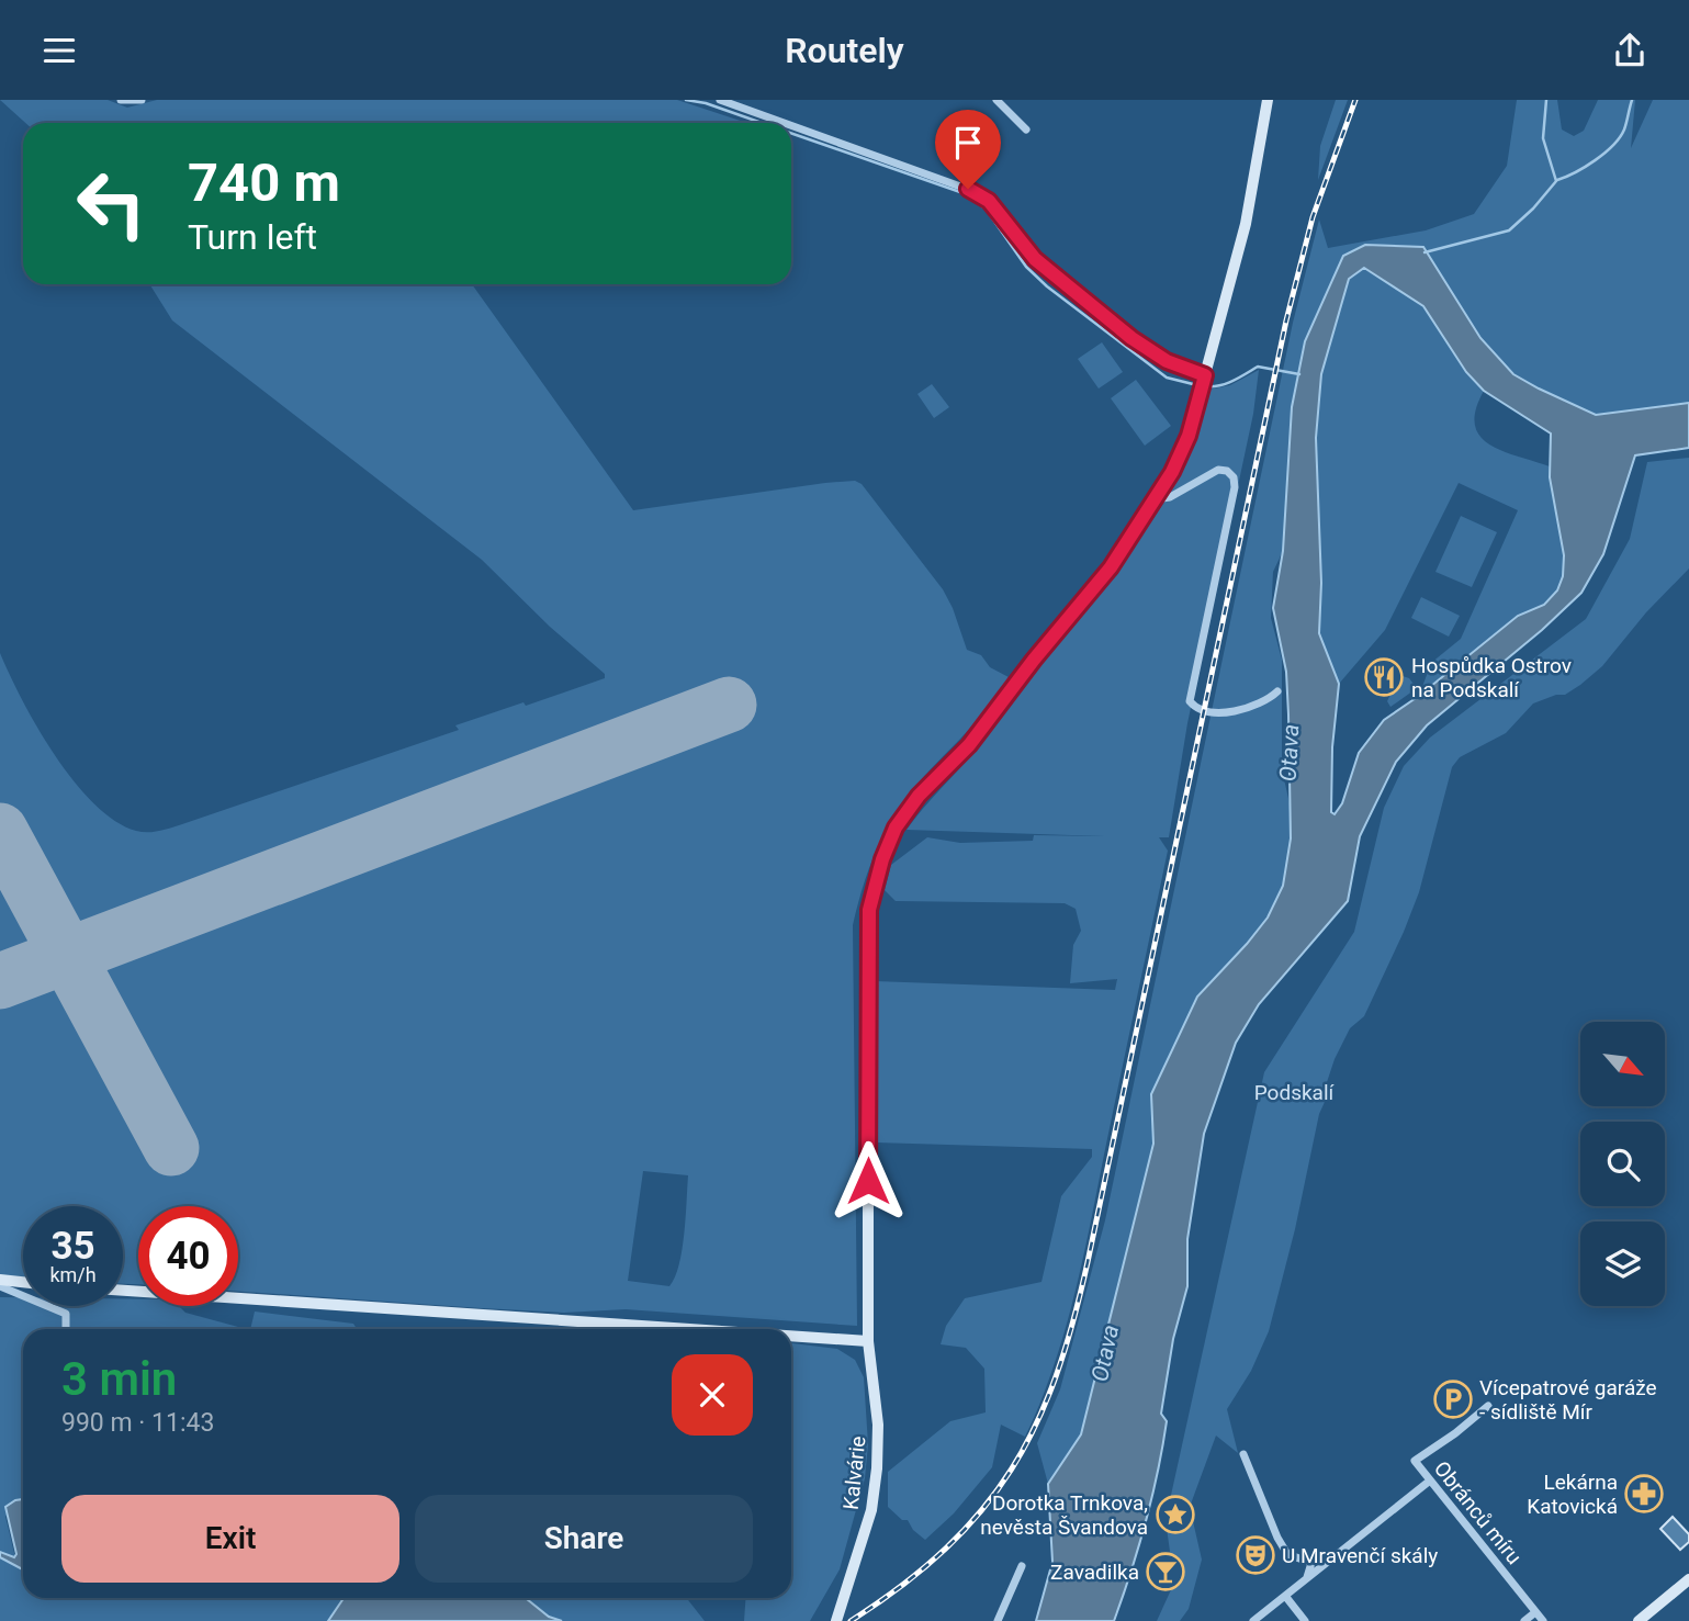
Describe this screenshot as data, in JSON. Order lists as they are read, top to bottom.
{
  "streets": {
    "street": ["Kalvárie", "Obránců míru"]
  },
  "water": ["Otava"],
  "parks": ["Podskalí"],
  "places": {
    "restaurant": ["Hospůdka Ostrov na Podskalí"],
    "parking": ["Vícepatrové garáže - sídliště Mír"],
    "pharmacy": ["Lekárna Katovická"],
    "place": ["Dorotka Trnkova, nevěsta Švandova"],
    "theatre": ["U Mravenčí skály"],
    "bar": ["Zavadilka"]
  },
  "north": "bottom right",
  "page": {
    "header": "Routely",
    "turn": ["740 m", "Turn left"],
    "speed": "35 km/h",
    "limit": "40",
    "heading": ["3 min", "990 m · 11:43"],
    "buttons": ["Exit", "Share"]
  }
}
